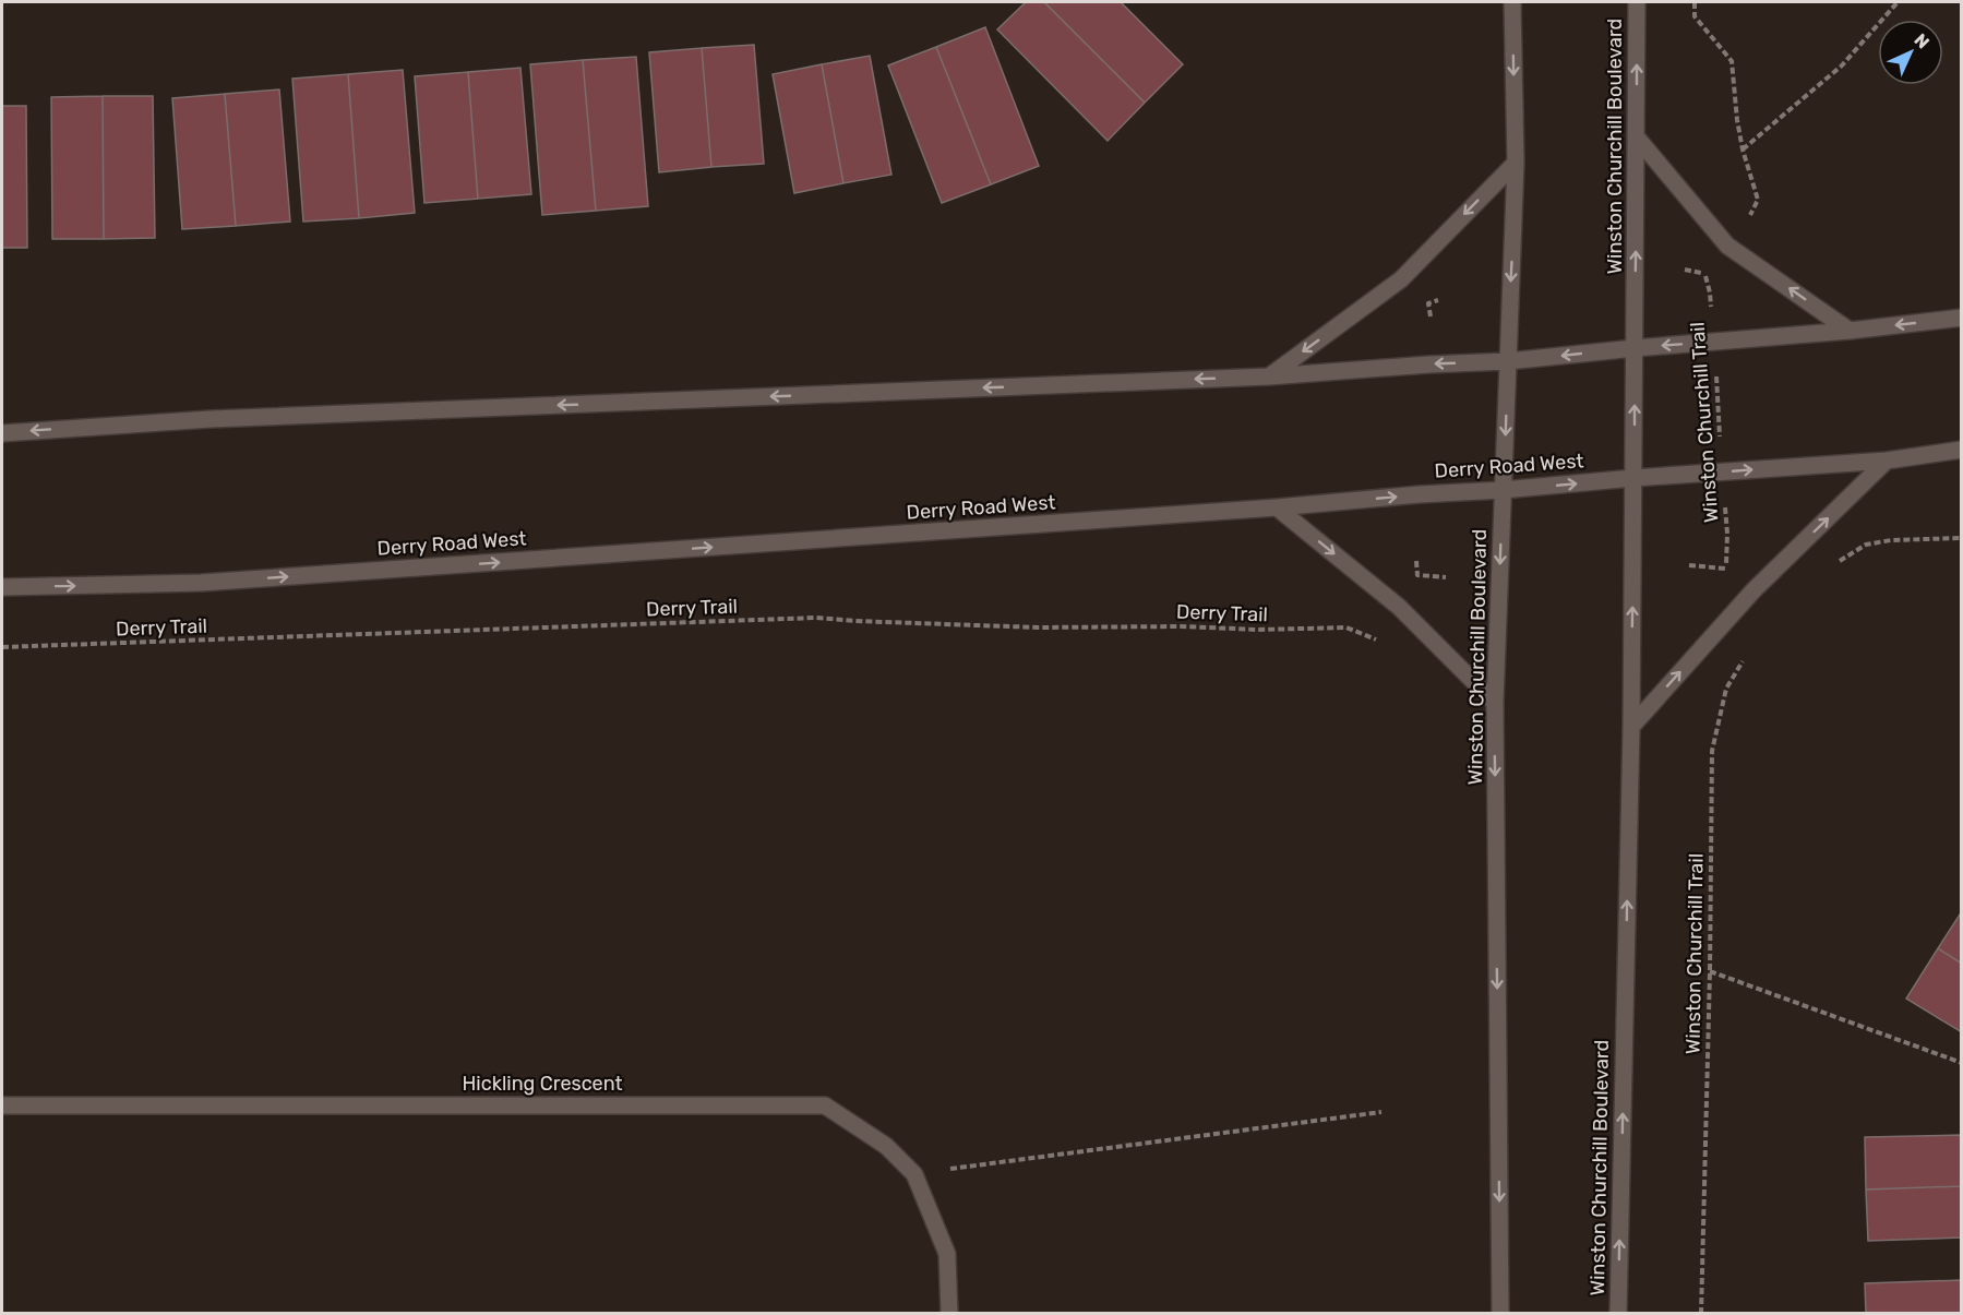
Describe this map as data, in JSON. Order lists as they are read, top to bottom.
{
  "streets": {
    "main road": ["Winston Churchill Boulevard", "Derry Road West", "Hickling Crescent"],
    "path": ["Winston Churchill Trail", "Derry Trail"]
  },
  "crossings": [
    ["Winston Churchill Boulevard", "Derry Road West"],
    ["Winston Churchill Trail", "Derry Road West"]
  ],
  "north": "top right"
}
